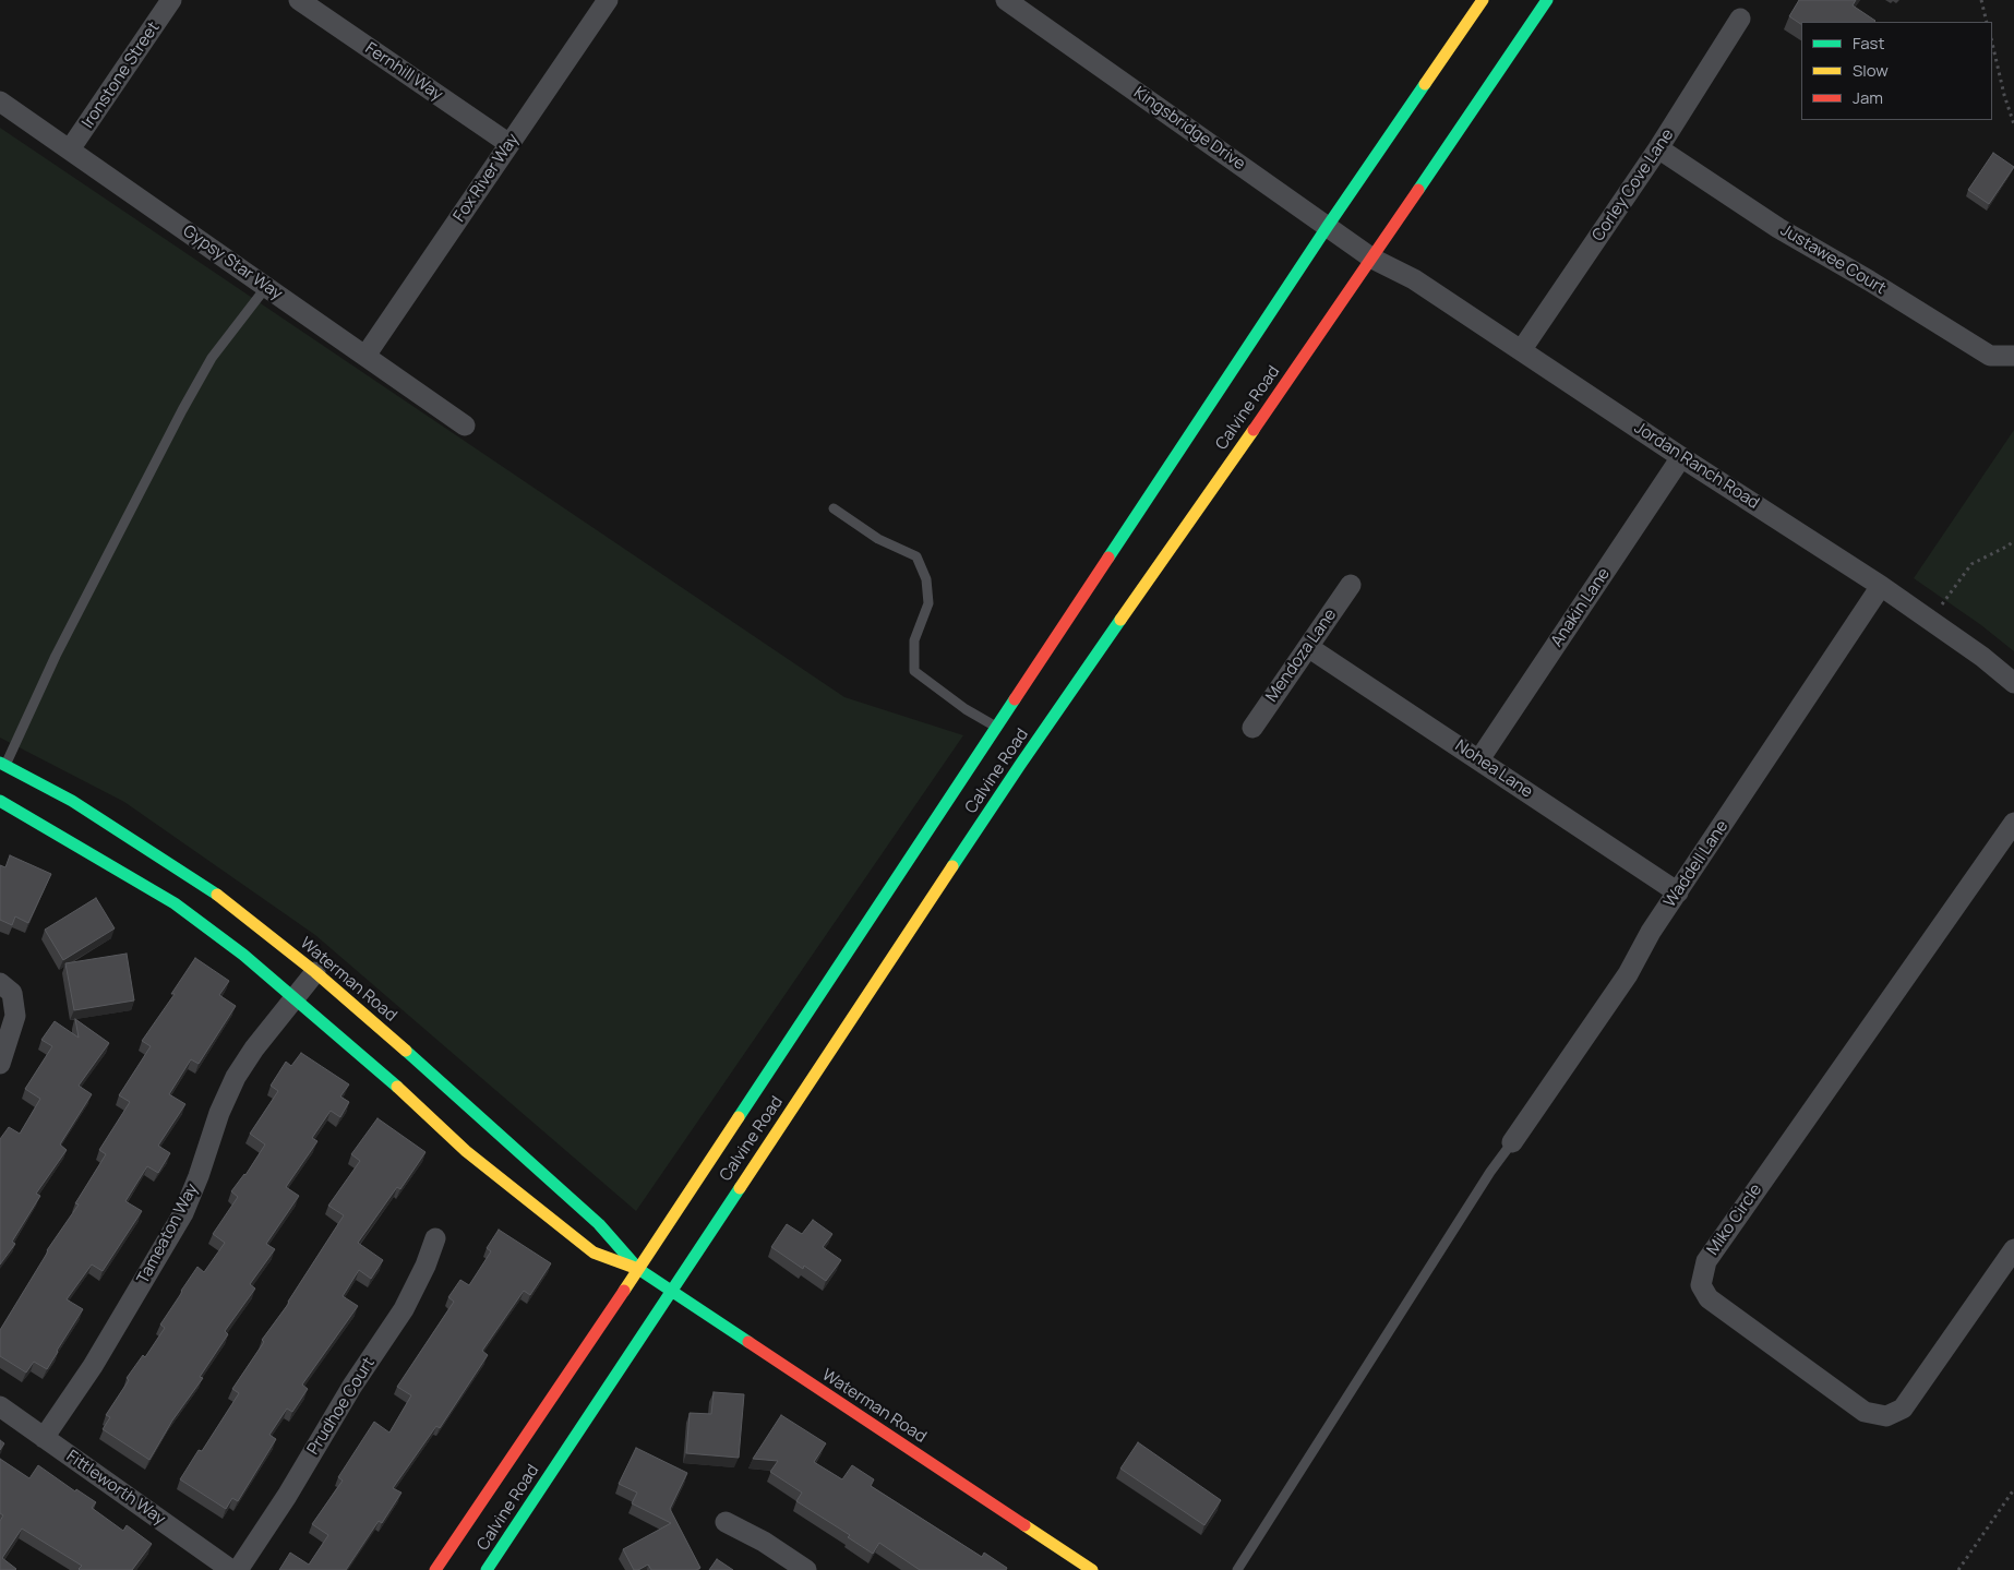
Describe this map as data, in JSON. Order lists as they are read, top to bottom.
{
  "streets": {
    "main road": ["Calvine Road", "Waterman Road"],
    "street": [
      "Fernhill Way",
      "Ironstone Street",
      "Kingsbridge Drive",
      "Fox River Way",
      "Corley Cove Lane",
      "Justawee Court",
      "Gypsy Star Way",
      "Jordan Ranch Road",
      "Anakin Lane",
      "Mendoza Lane",
      "Nohea Lane",
      "Waddell Lane",
      "Miko Circle",
      "Tameaton Way",
      "Prudhoe Court",
      "Fittleworth Way"
    ]
  },
  "crossings": [
    ["Fernhill Way", "Fox River Way"],
    ["Ironstone Street", "Gypsy Star Way"],
    ["Kingsbridge Drive", "Calvine Road"],
    ["Kingsbridge Drive", "Jordan Ranch Road"],
    ["Fox River Way", "Gypsy Star Way"],
    ["Corley Cove Lane", "Justawee Court"],
    ["Corley Cove Lane", "Jordan Ranch Road"],
    ["Calvine Road", "Jordan Ranch Road"],
    ["Calvine Road", "Waterman Road"],
    ["Jordan Ranch Road", "Anakin Lane"],
    ["Jordan Ranch Road", "Waddell Lane"],
    ["Anakin Lane", "Nohea Lane"],
    ["Mendoza Lane", "Nohea Lane"],
    ["Nohea Lane", "Waddell Lane"],
    ["Waterman Road", "Tameaton Way"],
    ["Tameaton Way", "Fittleworth Way"]
  ],
  "legend": ["Fast", "Slow", "Jam"]
}
